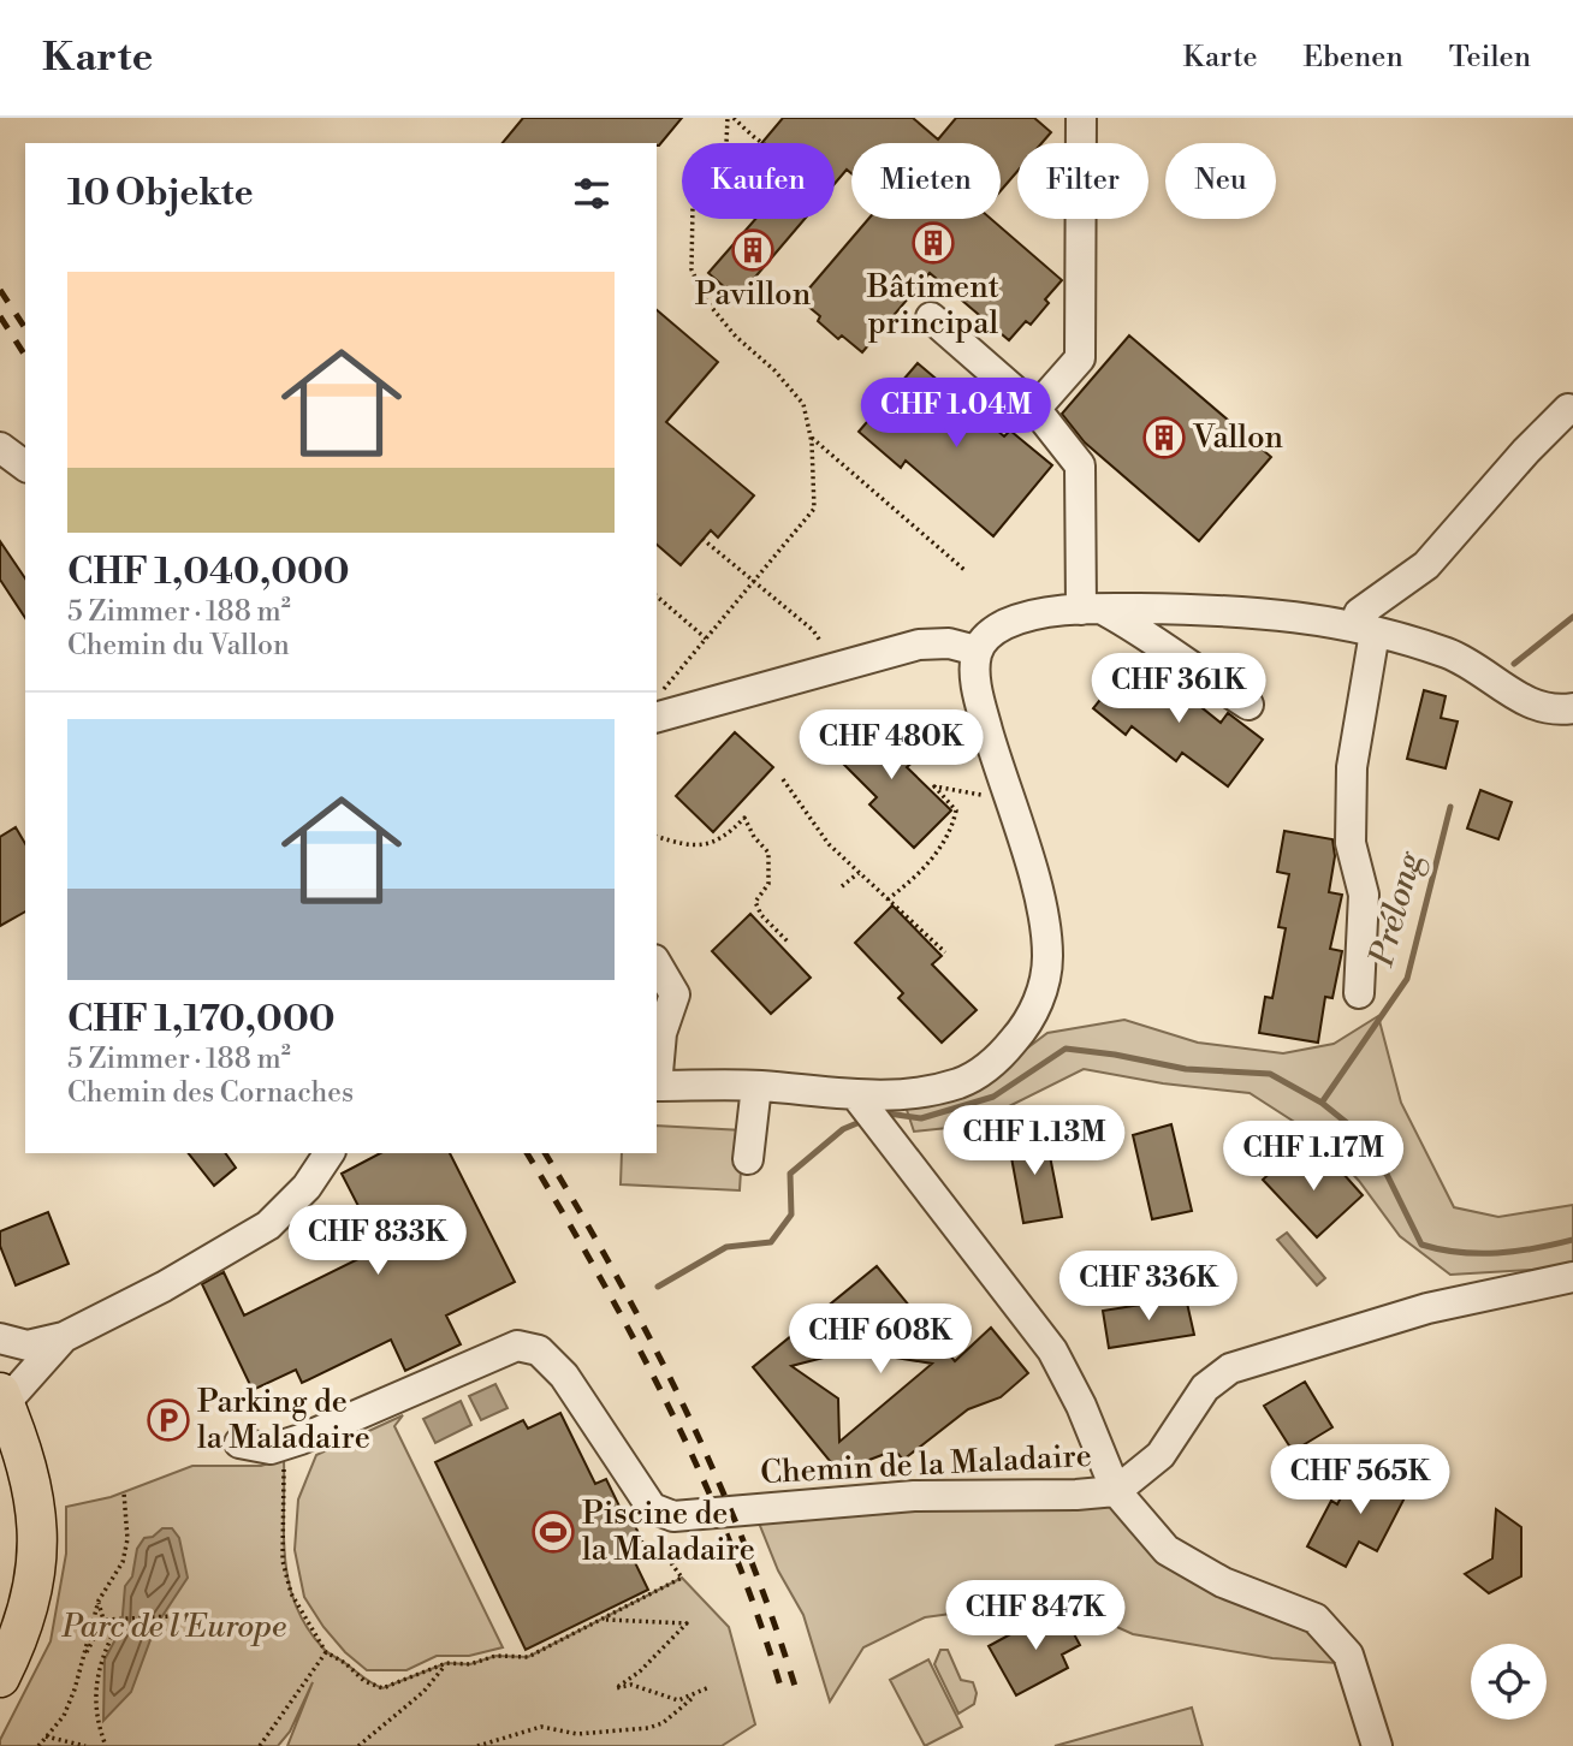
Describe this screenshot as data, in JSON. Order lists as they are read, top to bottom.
{
  "streets": {
    "street": ["Chemin de la Maladaire"]
  },
  "water": ["Prélong"],
  "parks": ["Parc de l'Europe"],
  "places": {
    "building": ["Bâtiment principal", "Pavillon", "Vallon"],
    "parking": ["Parking de la Maladaire"],
    "sports": ["Piscine de la Maladaire"]
  },
  "page": {
    "header": "Karte",
    "nav": ["Karte", "Ebenen", "Teilen"],
    "chip": [
      "Kaufen",
      "Mieten",
      "Filter",
      "Neu"
    ],
    "heading": "10 Objekte",
    "list": [
      {
        "name": "CHF 1,040,000",
        "note": "5 Zimmer · 188 m² · Chemin du Vallon"
      },
      {
        "name": "CHF 1,170,000",
        "note": "5 Zimmer · 188 m² · Chemin des Cornaches"
      }
    ],
    "price": [
      "CHF 1.04M",
      "CHF 361K",
      "CHF 480K",
      "CHF 1.13M",
      "CHF 1.17M",
      "CHF 833K",
      "CHF 336K",
      "CHF 608K",
      "CHF 565K",
      "CHF 847K"
    ]
  }
}
